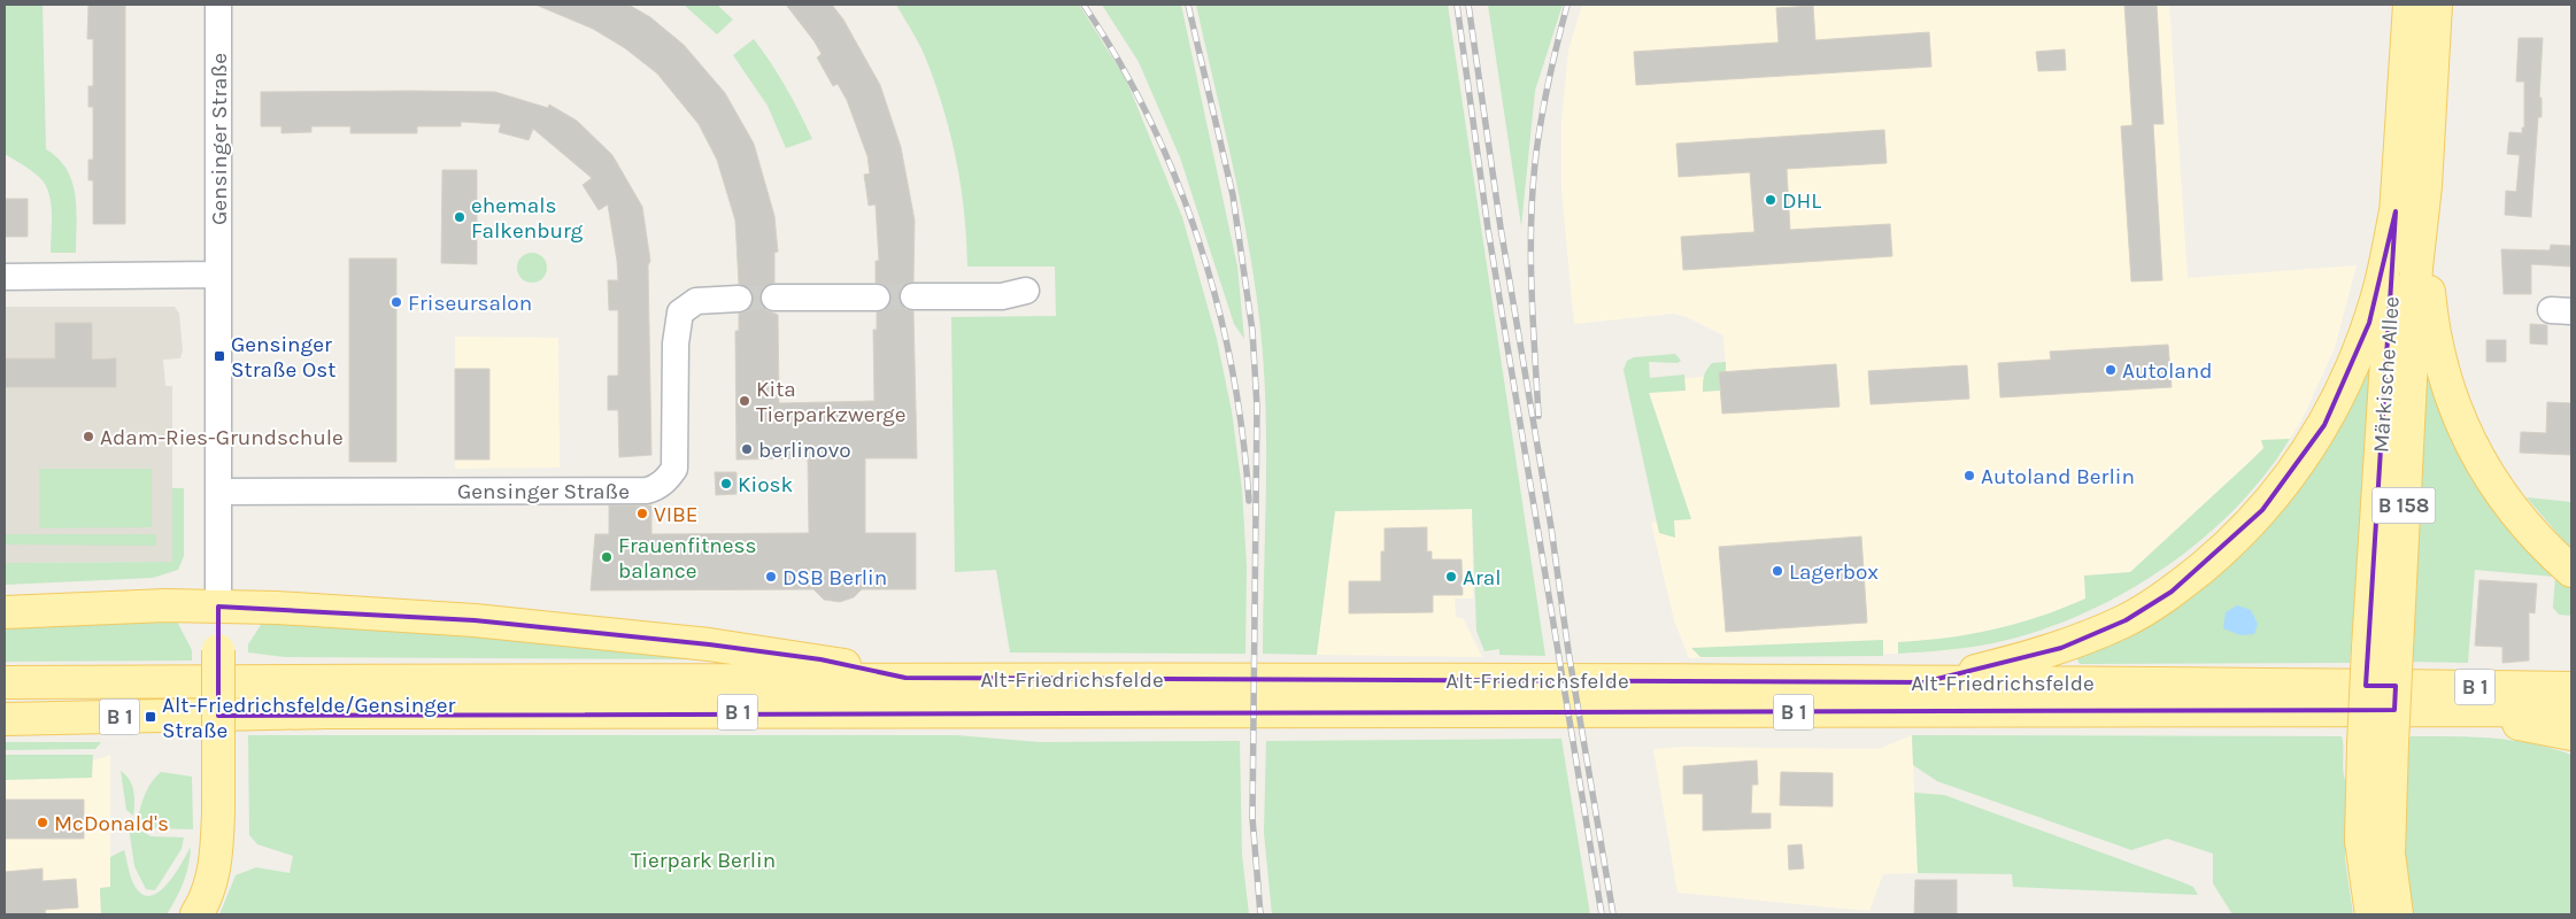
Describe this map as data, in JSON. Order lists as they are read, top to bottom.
{
  "streets": {
    "main road": [
      "Märkische Allee",
      "B 158",
      "Alt-Friedrichsfelde",
      "B 1"
    ],
    "street": ["Gensinger Straße"]
  },
  "crossings": [
    ["Alt-Friedrichsfelde", "B 1"]
  ],
  "parks": ["Tierpark Berlin"],
  "places": {
    "other": [
      "DHL",
      "ehemals Falkenburg",
      "Friseursalon",
      "Autoland",
      "Kita Tierparkzwerge",
      "Adam-Ries-Grundschule",
      "berlinovo",
      "Autoland Berlin",
      "Kiosk",
      "VIBE",
      "Frauenfitness balance",
      "Lagerbox",
      "DSB Berlin",
      "Aral",
      "McDonald's"
    ],
    "transit": ["Gensinger Straße Ost", "Alt-Friedrichsfelde/Gensinger Straße"]
  }
}
